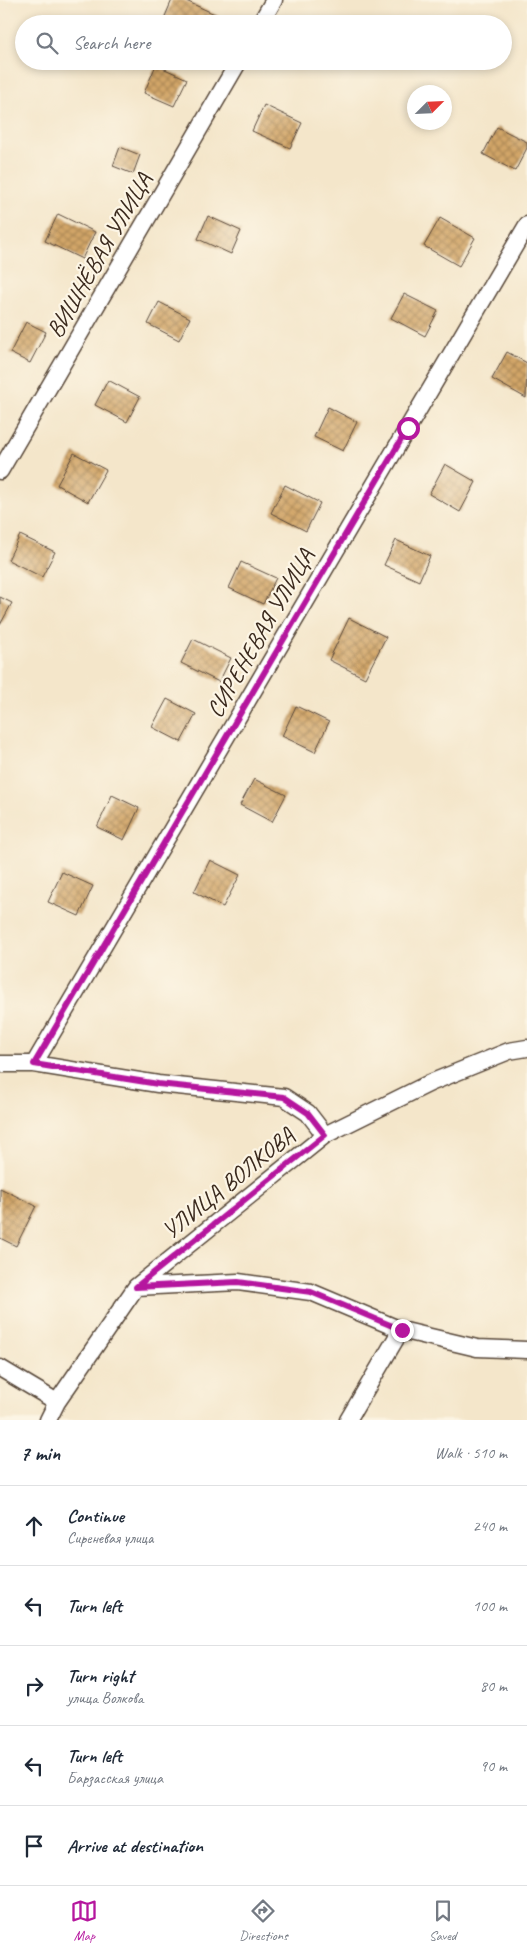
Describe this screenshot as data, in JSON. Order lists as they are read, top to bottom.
{
  "streets": {
    "street": ["ВИШНЁВАЯ УЛИЦА", "СИРЕНЕВАЯ УЛИЦА", "УЛИЦА ВОЛКОВА"]
  },
  "north": "top right",
  "page": {
    "search": "Search here",
    "heading": ["7 min", "Walk · 510 m"],
    "list": [
      ["Continue", "Сиреневая улица", "240 m"],
      ["Turn left", "100 m"],
      ["Turn right", "улица Волкова", "80 m"],
      ["Turn left", "Барзасская улица", "90 m"],
      "Arrive at destination"
    ],
    "nav": ["Map", "Directions", "Saved"]
  }
}
